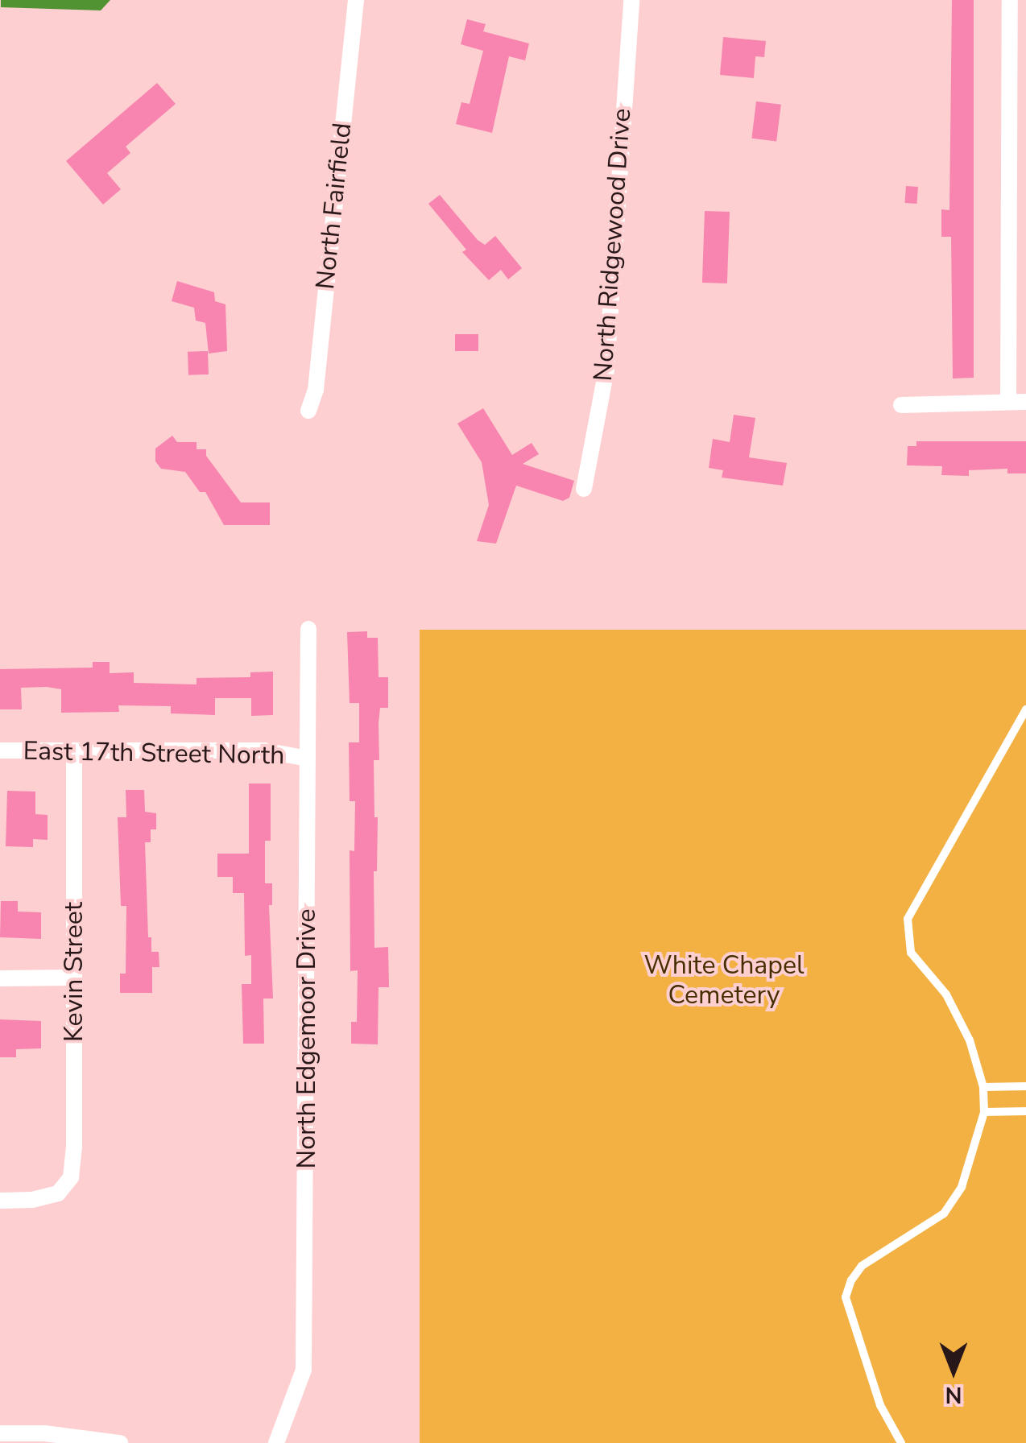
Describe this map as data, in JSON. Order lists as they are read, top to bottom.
{
  "streets": {
    "street": [
      "North Fairfield",
      "North Ridgewood Drive",
      "East 17th Street North",
      "Kevin Street",
      "North Edgemoor Drive"
    ]
  },
  "crossings": [
    ["East 17th Street North", "Kevin Street"],
    ["East 17th Street North", "North Edgemoor Drive"]
  ],
  "parks": ["White Chapel Cemetery"],
  "north": "bottom"
}
